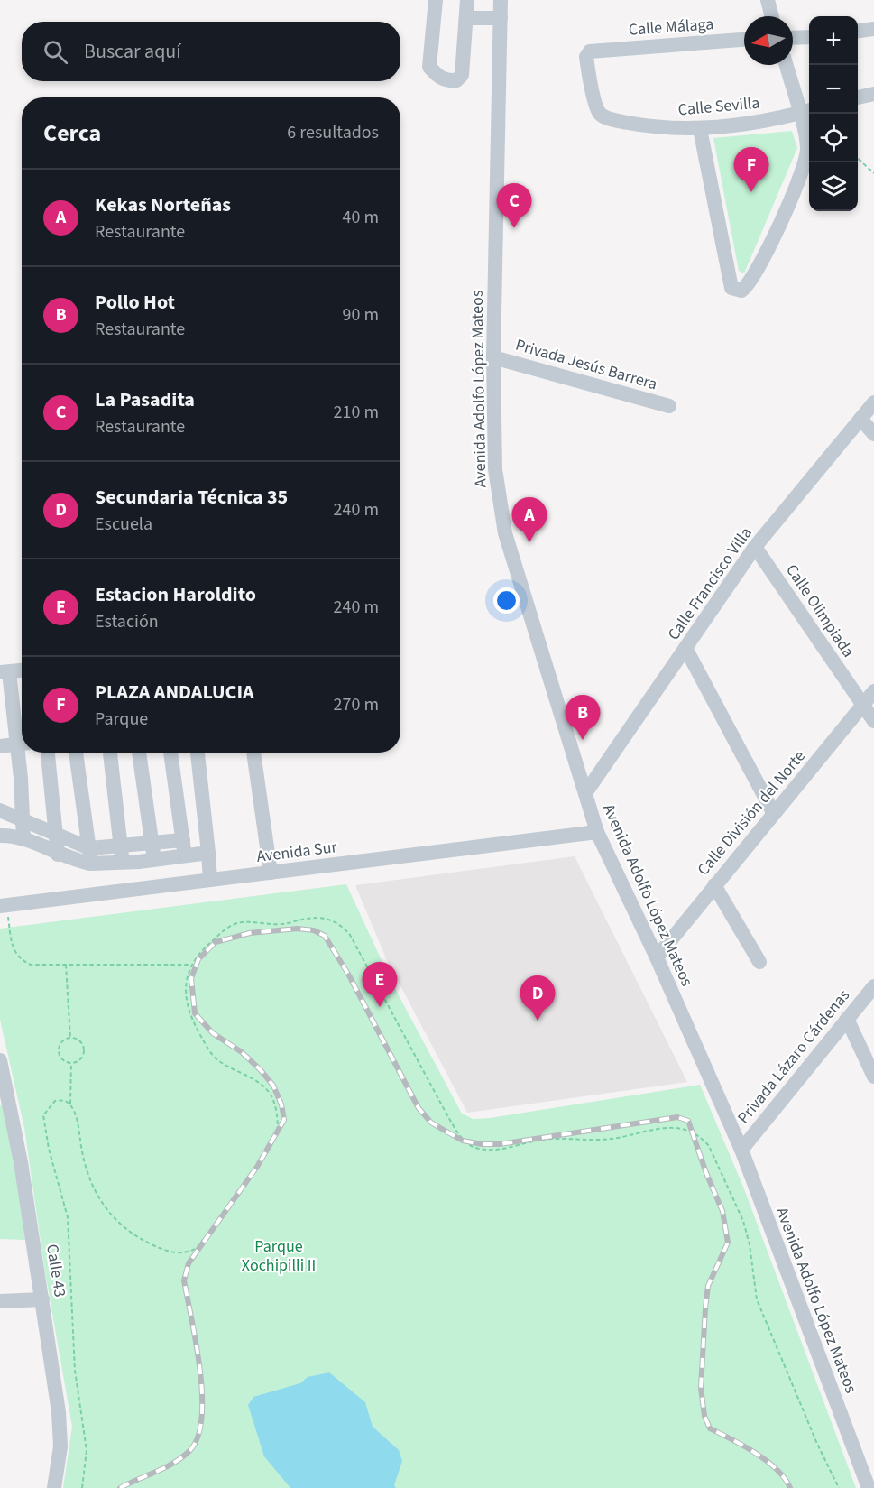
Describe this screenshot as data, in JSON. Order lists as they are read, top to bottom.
{
  "streets": {
    "street": [
      "Calle Málaga",
      "Calle Sevilla",
      "Privada Jesús Barrera",
      "Avenida Adolfo López Mateos",
      "Calle Francisco Villa",
      "Calle Olimpiada",
      "Calle División del Norte",
      "Avenida Sur",
      "Privada Lázaro Cárdenas",
      "Calle 43"
    ]
  },
  "crossings": [
    ["Calle Málaga", "Calle Sevilla"],
    ["Privada Jesús Barrera", "Avenida Adolfo López Mateos"],
    ["Avenida Adolfo López Mateos", "Calle Francisco Villa"],
    ["Avenida Adolfo López Mateos", "Calle División del Norte"],
    ["Avenida Adolfo López Mateos", "Avenida Sur"],
    ["Avenida Adolfo López Mateos", "Privada Lázaro Cárdenas"],
    ["Calle Francisco Villa", "Calle Olimpiada"],
    ["Calle Olimpiada", "Calle División del Norte"]
  ],
  "parks": ["Parque Xochipilli II"],
  "north": "left",
  "page": {
    "map_buttons": ["+", "−"],
    "search": "Buscar aquí",
    "heading": ["Cerca", "6 resultados"],
    "pins": [
      "F",
      "C",
      "A",
      "B",
      "E",
      "D"
    ],
    "list": [
      {
        "mark": "A",
        "name": "Kekas Norteñas",
        "note": "Restaurante",
        "value": "40 m"
      },
      {
        "mark": "B",
        "name": "Pollo Hot",
        "note": "Restaurante",
        "value": "90 m"
      },
      {
        "mark": "C",
        "name": "La Pasadita",
        "note": "Restaurante",
        "value": "210 m"
      },
      {
        "mark": "D",
        "name": "Secundaria Técnica 35",
        "note": "Escuela",
        "value": "240 m"
      },
      {
        "mark": "E",
        "name": "Estacion Haroldito",
        "note": "Estación",
        "value": "240 m"
      },
      {
        "mark": "F",
        "name": "PLAZA ANDALUCIA",
        "note": "Parque",
        "value": "270 m"
      }
    ]
  }
}
